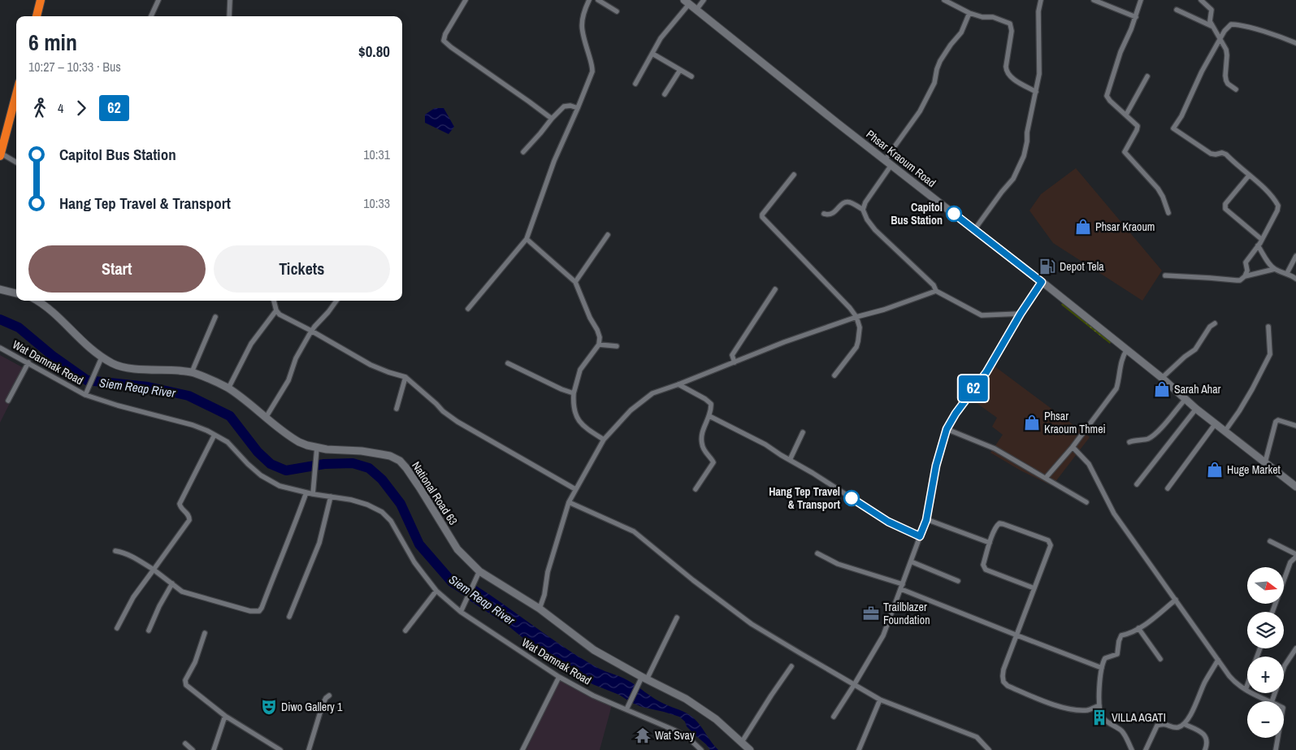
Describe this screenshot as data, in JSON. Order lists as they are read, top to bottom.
{
  "streets": {
    "street": ["Phsar Kraoum Road", "Wat Damnak Road", "National Road 63"]
  },
  "water": ["Siem Reap River"],
  "places": {
    "other": ["Capitol Bus Station", "Hang Tep Travel & Transport"],
    "shop": [
      "Phsar Kraoum",
      "Sarah Ahar",
      "Phsar Kraoum Thmei",
      "Huge Market"
    ],
    "fuel station": ["Depot Tela"],
    "office": ["Trailblazer Foundation"],
    "theatre": ["Diwo Gallery 1"],
    "building": ["VILLA AGATI"],
    "temple": ["Wat Svay"]
  },
  "lines": ["bus line 62"],
  "north": "right",
  "page": {
    "on_map": "62",
    "heading": ["6 min", "10:27 – 10:33 · Bus", "$0.80"],
    "legs": ["4", "62"],
    "list": [
      {
        "name": "Capitol Bus Station",
        "value": "10:31"
      },
      {
        "name": "Hang Tep Travel & Transport",
        "value": "10:33"
      }
    ],
    "buttons": ["Start", "Tickets"],
    "map_buttons": ["+", "−"]
  }
}
